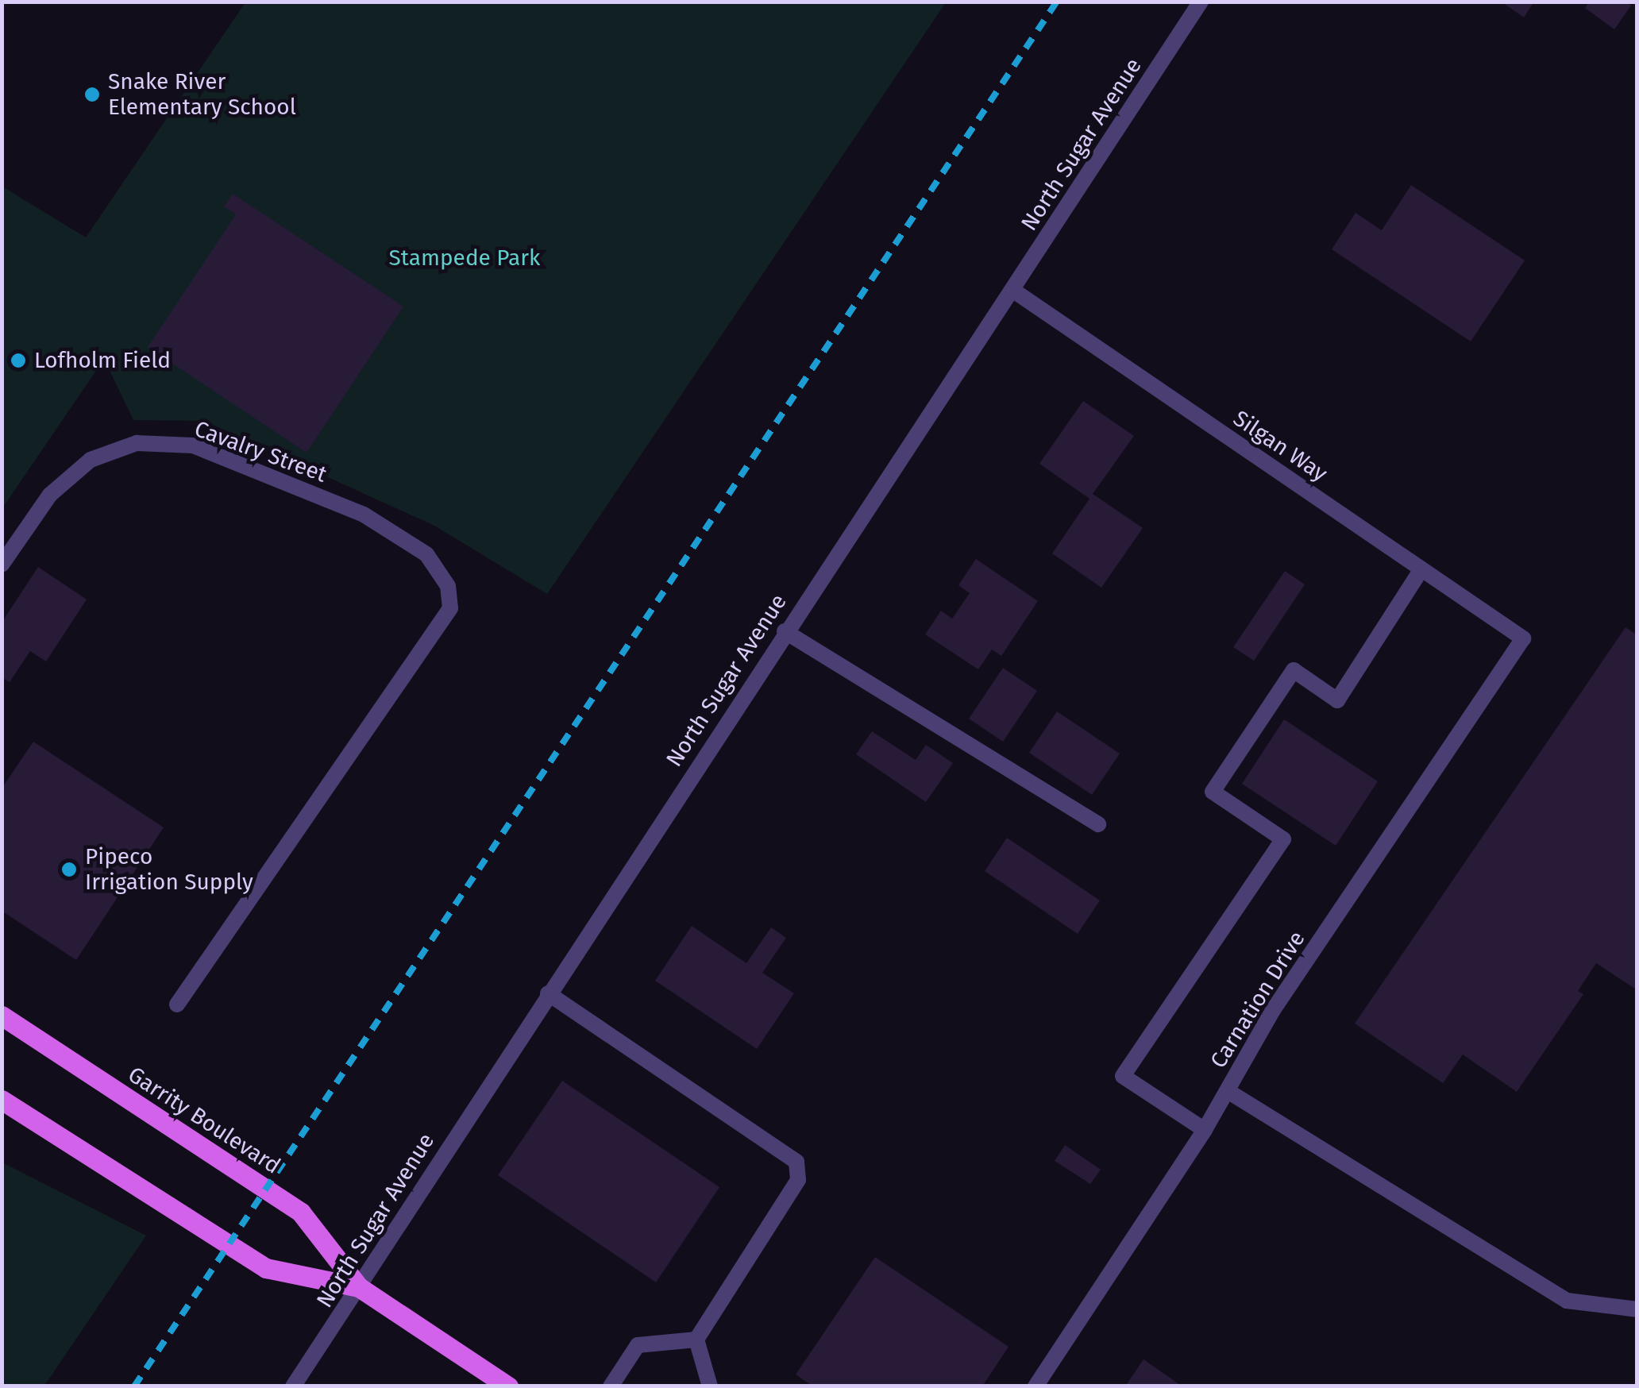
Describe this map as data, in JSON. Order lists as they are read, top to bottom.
{
  "streets": {
    "main road": ["Garrity Boulevard"],
    "street": [
      "North Sugar Avenue",
      "Silgan Way",
      "Cavalry Street",
      "Carnation Drive"
    ]
  },
  "crossings": [
    ["North Sugar Avenue", "Silgan Way"],
    ["North Sugar Avenue", "Garrity Boulevard"],
    ["Silgan Way", "Carnation Drive"]
  ],
  "parks": ["Stampede Park"],
  "places": ["Snake River Elementary School", "Lofholm Field", "Pipeco Irrigation Supply"]
}
